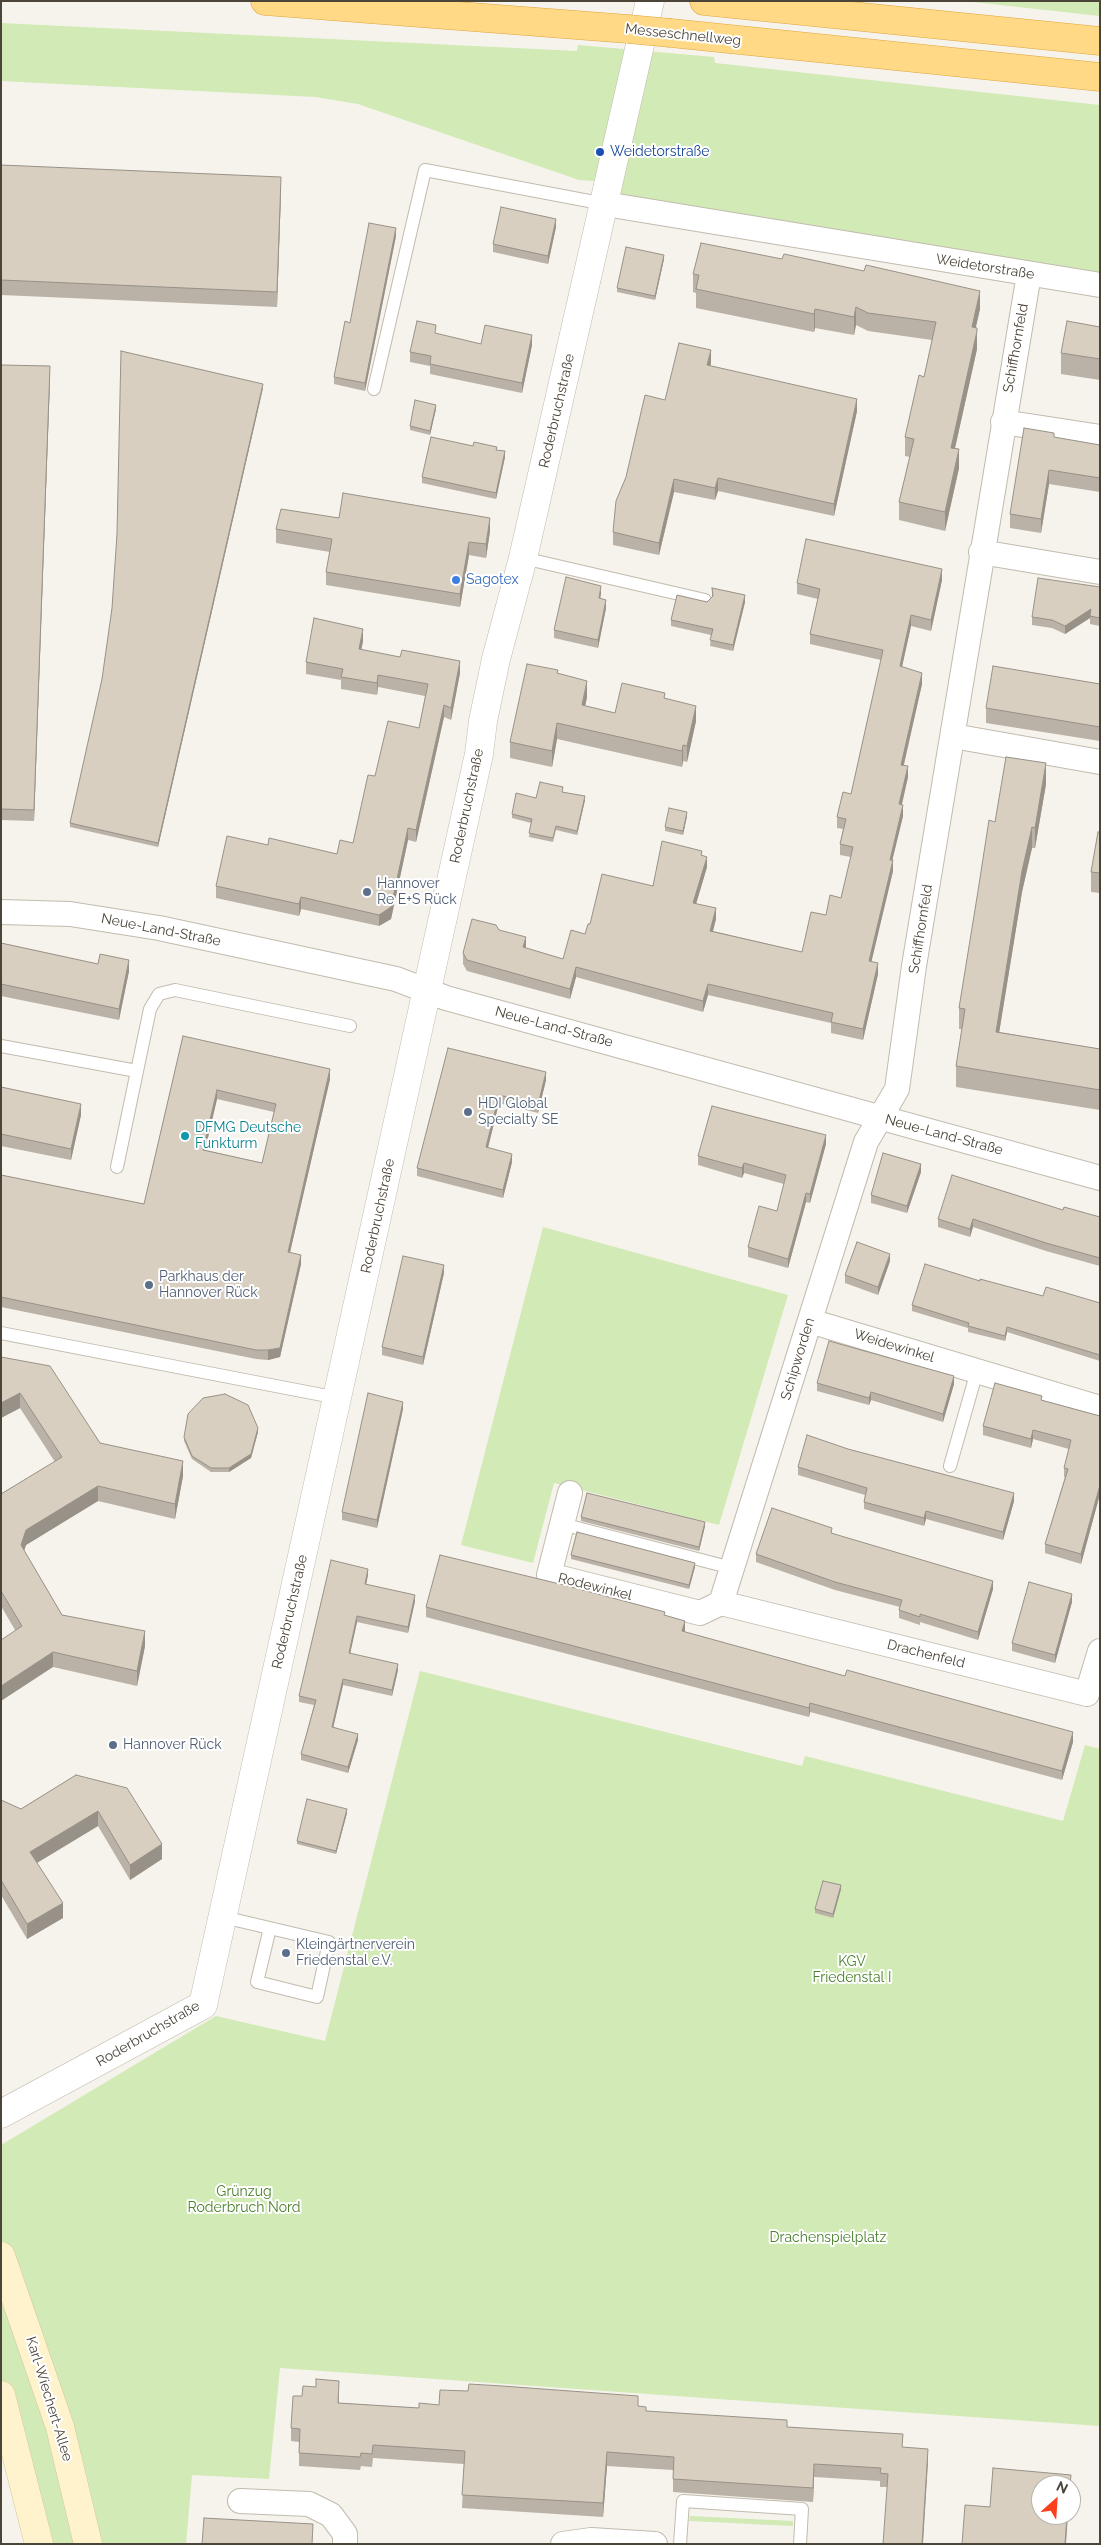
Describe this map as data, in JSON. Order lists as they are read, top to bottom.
{
  "streets": {
    "highway": ["Messeschnellweg"],
    "main road": ["Karl-Wiechert-Allee"],
    "street": [
      "Weidetorstraße",
      "Schiffhornfeld",
      "Roderbruchstraße",
      "Neue-Land-Straße",
      "Weidewinkel",
      "Schipworden",
      "Rodewinkel",
      "Drachenfeld"
    ]
  },
  "crossings": [
    ["Weidetorstraße", "Schiffhornfeld"],
    ["Weidetorstraße", "Roderbruchstraße"],
    ["Schiffhornfeld", "Neue-Land-Straße"],
    ["Schiffhornfeld", "Schipworden"],
    ["Roderbruchstraße", "Neue-Land-Straße"],
    ["Neue-Land-Straße", "Schipworden"],
    ["Weidewinkel", "Schipworden"],
    ["Schipworden", "Rodewinkel"],
    ["Schipworden", "Drachenfeld"],
    ["Rodewinkel", "Drachenfeld"]
  ],
  "parks": ["KGV Friedenstal I", "Grünzug Roderbruch Nord", "Drachenspielplatz"],
  "places": [
    "Weidetorstraße",
    "Sagotex",
    "Hannover Re E+S Rück",
    "HDI Global Specialty SE",
    "DFMG Deutsche Funkturm",
    "Parkhaus der Hannover Rück",
    "Hannover Rück",
    "Kleingärtnerverein Friedenstal e.V."
  ],
  "north": "top right"
}
